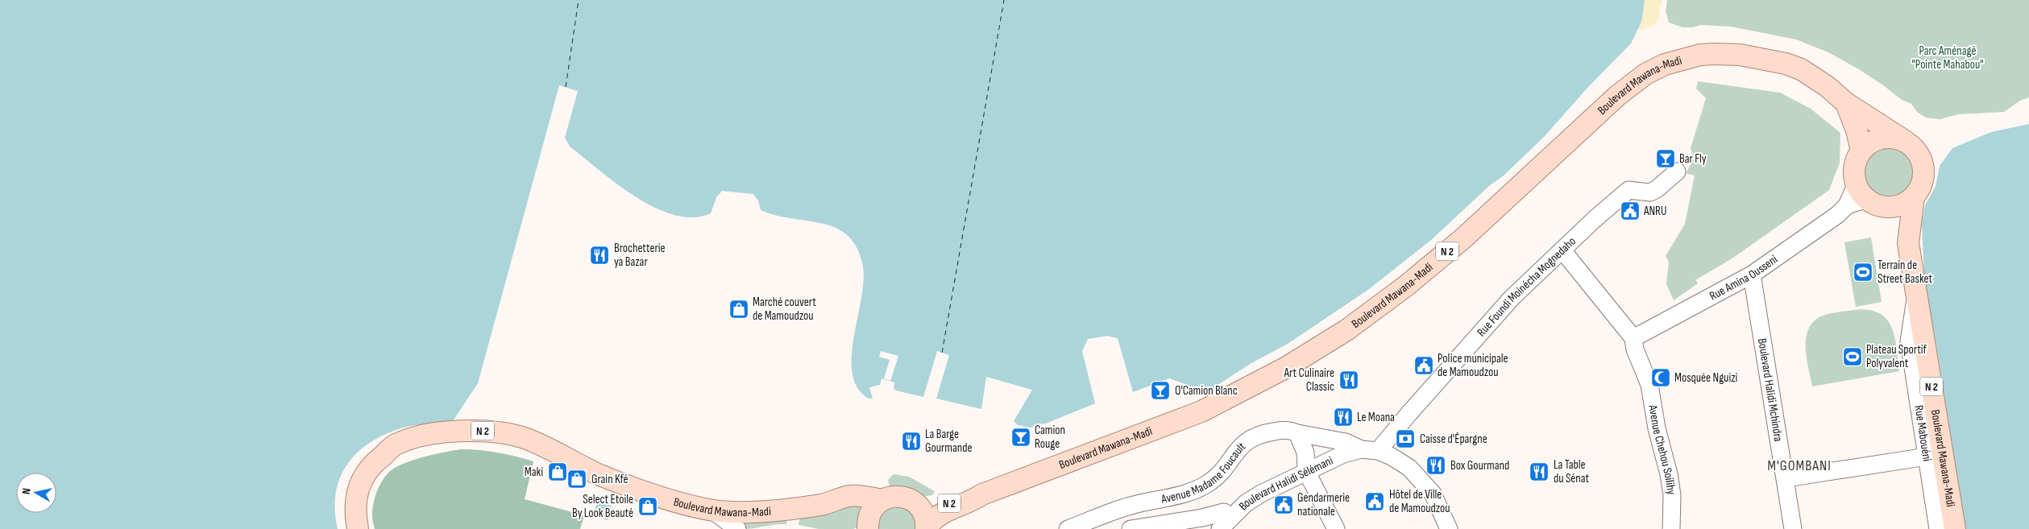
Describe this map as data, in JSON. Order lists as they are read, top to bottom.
{
  "streets": {
    "main road": ["Boulevard Mawana-Madi", "N 2"],
    "street": [
      "Rue Amina Ousseni",
      "Rue Foundi Moinécha Mognedaho",
      "Boulevard Halidi Mchindra",
      "Rue Mabouéni",
      "Avenue Chehou Soilihy",
      "Avenue Madame Foucault",
      "Boulevard Halidi Sélémani"
    ]
  },
  "crossings": [
    ["Boulevard Mawana-Madi", "Rue Amina Ousseni"],
    ["Boulevard Mawana-Madi", "Rue Mabouéni"],
    ["Rue Amina Ousseni", "Boulevard Halidi Mchindra"],
    ["Rue Amina Ousseni", "Avenue Chehou Soilihy"],
    ["Rue Foundi Moinécha Mognedaho", "Avenue Chehou Soilihy"],
    ["Rue Foundi Moinécha Mognedaho", "Boulevard Halidi Sélémani"],
    ["Avenue Madame Foucault", "Boulevard Halidi Sélémani"]
  ],
  "districts": ["M'GOMBANI"],
  "parks": ["Parc Aménagé \"Pointe Mahabou\""],
  "places": {
    "bar": ["Bar Fly", "O'Camion Blanc", "Camion Rouge"],
    "public building": [
      "ANRU",
      "Police municipale de Mamoudzou",
      "Hôtel de Ville de Mamoudzou",
      "Gendarmerie nationale"
    ],
    "restaurant": [
      "Brochetterie ya Bazar",
      "Art Culinaire Classic",
      "Le Moana",
      "La Barge Gourmande",
      "Box Gourmand",
      "La Table du Sénat"
    ],
    "sports": ["Terrain de Street Basket", "Plateau Sportif Polyvalent"],
    "shop": [
      "Marché couvert de Mamoudzou",
      "Maki",
      "Grain Kfé",
      "Select Etoile By Look Beauté"
    ],
    "mosque": ["Mosquée Nguizi"],
    "bank": ["Caisse d'Épargne"]
  },
  "north": "left"
}
